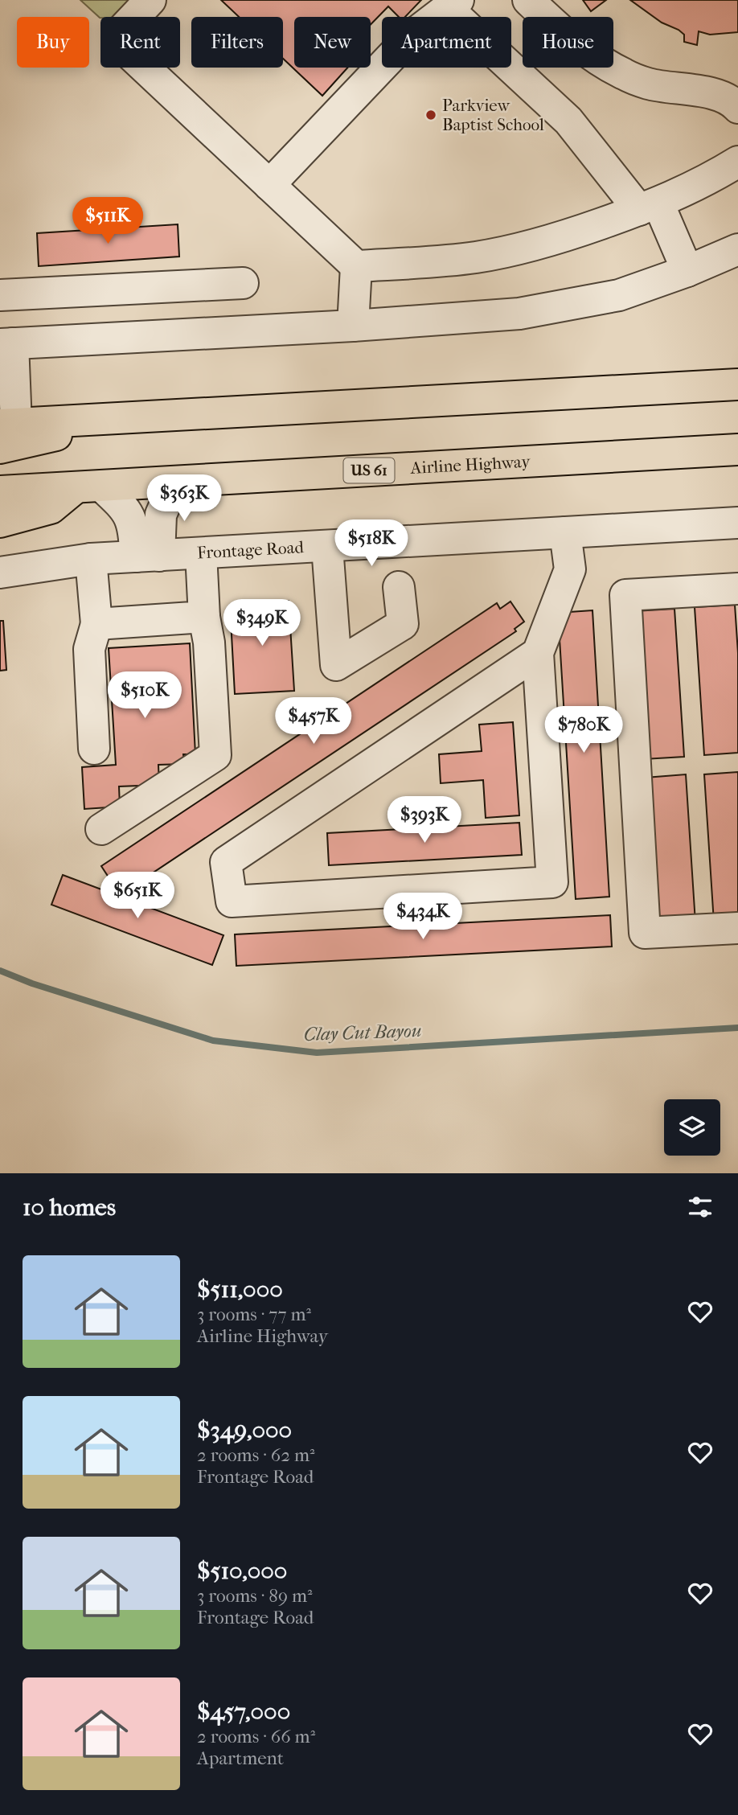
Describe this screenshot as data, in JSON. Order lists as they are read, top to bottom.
{
  "streets": {
    "highway": ["Airline Highway", "US 61"],
    "street": ["Frontage Road"]
  },
  "water": ["Clay Cut Bayou"],
  "places": ["Parkview Baptist School"],
  "page": {
    "chip": [
      "Buy",
      "Rent",
      "Filters",
      "New",
      "Apartment",
      "House"
    ],
    "price": [
      "$511K",
      "$363K",
      "$518K",
      "$349K",
      "$510K",
      "$457K",
      "$780K",
      "$393K",
      "$651K",
      "$434K"
    ],
    "heading": "10 homes",
    "list": [
      {
        "name": "$511,000",
        "note": "3 rooms · 77 m² · Airline Highway"
      },
      {
        "name": "$349,000",
        "note": "2 rooms · 62 m² · Frontage Road"
      },
      {
        "name": "$510,000",
        "note": "3 rooms · 89 m² · Frontage Road"
      },
      {
        "name": "$457,000",
        "note": "2 rooms · 66 m² · Apartment"
      }
    ]
  }
}
